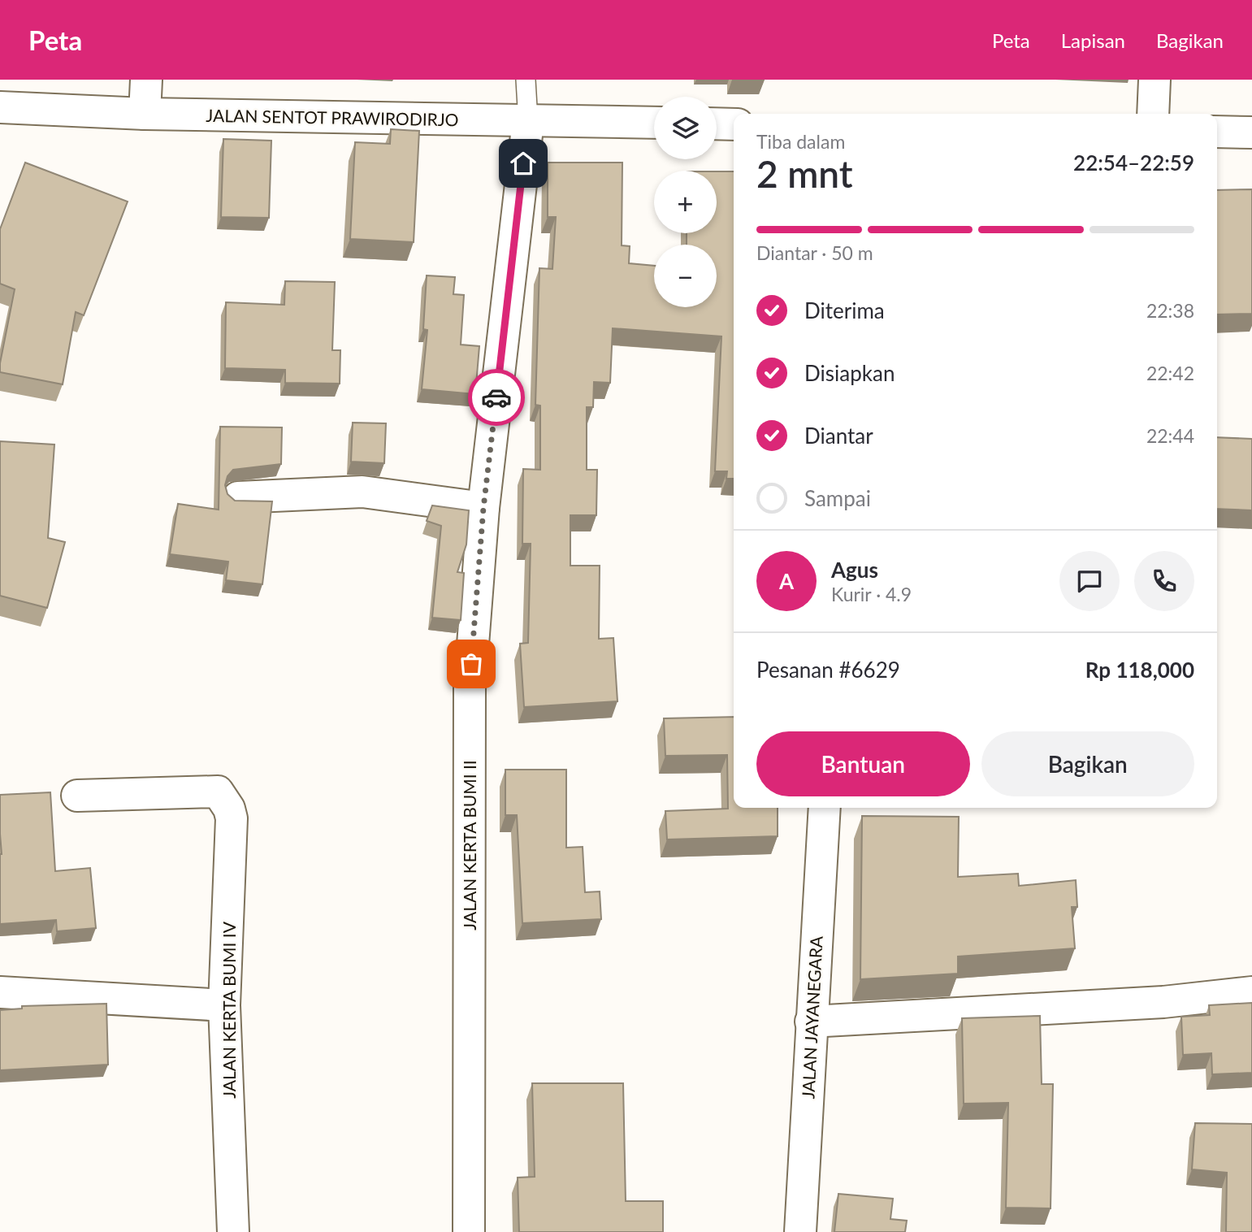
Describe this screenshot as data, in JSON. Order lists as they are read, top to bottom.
{
  "streets": {
    "street": [
      "JALAN SENTOT PRAWIRODIRJO",
      "JALAN KERTA BUMI II",
      "JALAN KERTA BUMI IV",
      "JALAN JAYANEGARA"
    ]
  },
  "crossings": [
    ["JALAN SENTOT PRAWIRODIRJO", "JALAN KERTA BUMI II"]
  ],
  "page": {
    "header": "Peta",
    "nav": ["Peta", "Lapisan", "Bagikan"],
    "map_buttons": ["+", "−"],
    "heading": ["2 mnt", "Tiba dalam", "22:54–22:59"],
    "panel": [
      "Agus",
      "Kurir · 4.9",
      "Pesanan #6629",
      "Rp 118,000"
    ],
    "bar": "Diantar · 50 m",
    "list": [
      ["Diterima", "22:38"],
      ["Disiapkan", "22:42"],
      ["Diantar", "22:44"],
      "Sampai"
    ],
    "round": "A",
    "buttons": ["Bantuan", "Bagikan"]
  }
}
